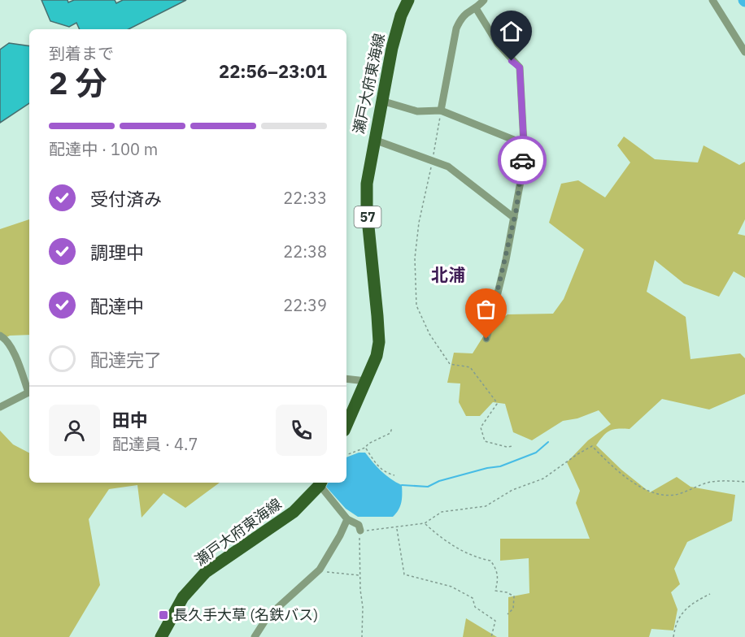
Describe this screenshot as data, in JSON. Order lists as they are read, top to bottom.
{
  "streets": {
    "main road": ["瀬戸大府東海線", "57"]
  },
  "districts": ["北浦"],
  "places": {
    "transit": ["長久手大草 (名鉄バス)"]
  },
  "page": {
    "heading": ["2 分", "到着まで", "22:56–23:01"],
    "panel": ["田中", "配達員 · 4.7"],
    "bar": "配達中 · 100 m",
    "list": [
      ["受付済み", "22:33"],
      ["調理中", "22:38"],
      ["配達中", "22:39"],
      "配達完了"
    ]
  }
}
